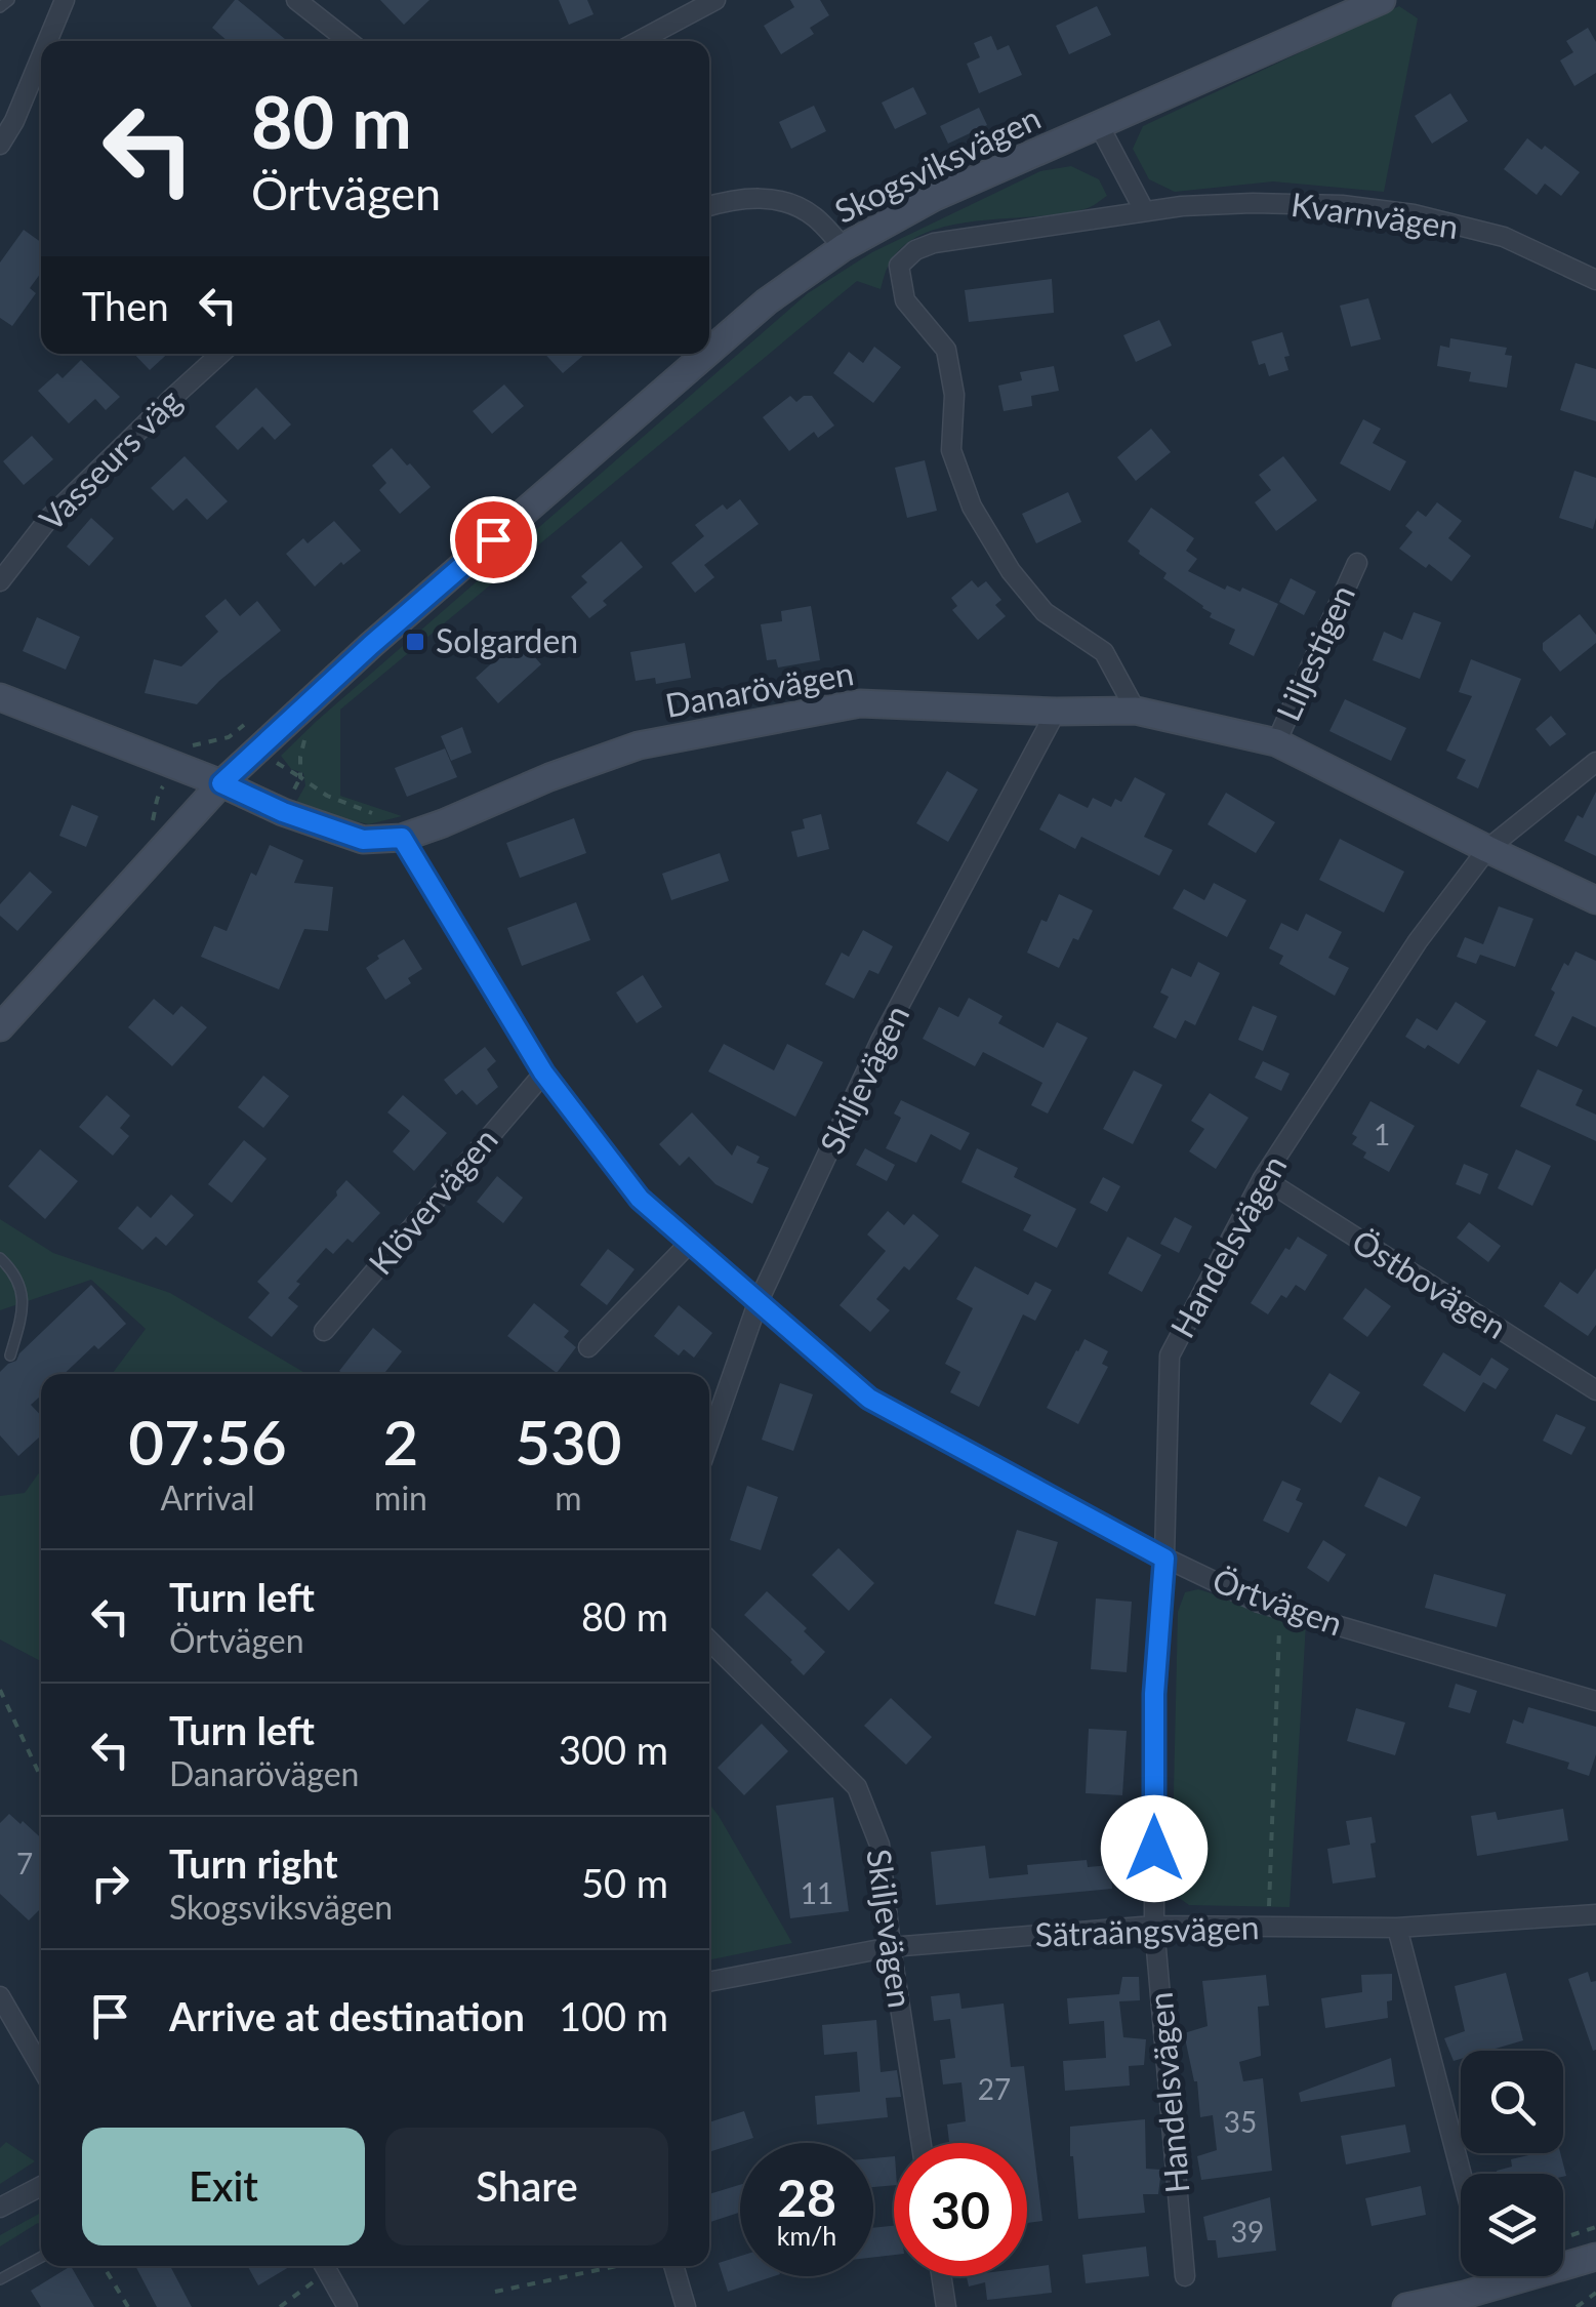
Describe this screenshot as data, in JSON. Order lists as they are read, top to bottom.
{
  "streets": {
    "street": [
      "Skogsviksvägen",
      "Kvarnvägen",
      "Vasseurs väg",
      "Liljestigen",
      "Danarövägen",
      "Skiljevägen",
      "Klövervägen",
      "Handelsvägen",
      "Östbovägen",
      "Örtvägen",
      "Sätraängsvägen"
    ]
  },
  "crossings": [
    ["Skogsviksvägen", "Danarövägen"],
    ["Kvarnvägen", "Danarövägen"],
    ["Liljestigen", "Danarövägen"],
    ["Danarövägen", "Skiljevägen"],
    ["Danarövägen", "Handelsvägen"],
    ["Danarövägen", "Örtvägen"],
    ["Skiljevägen", "Örtvägen"],
    ["Skiljevägen", "Sätraängsvägen"],
    ["Klövervägen", "Örtvägen"],
    ["Handelsvägen", "Östbovägen"],
    ["Handelsvägen", "Örtvägen"],
    ["Handelsvägen", "Sätraängsvägen"]
  ],
  "places": {
    "transit": ["Solgarden"]
  },
  "house_numbers": [
    "1",
    "7",
    "11",
    "27",
    "35",
    "39"
  ],
  "page": {
    "turn": ["80 m", "Örtvägen"],
    "then": "Then",
    "eta": [
      "07:56",
      "Arrival",
      "2",
      "min",
      "530",
      "m"
    ],
    "list": [
      {
        "name": "Turn left",
        "note": "Örtvägen",
        "value": "80 m"
      },
      {
        "name": "Turn left",
        "note": "Danarövägen",
        "value": "300 m"
      },
      {
        "name": "Turn right",
        "note": "Skogsviksvägen",
        "value": "50 m"
      },
      {
        "name": "Arrive at destination",
        "value": "100 m"
      }
    ],
    "buttons": ["Exit", "Share"],
    "speed": "28 km/h",
    "limit": "30"
  }
}
